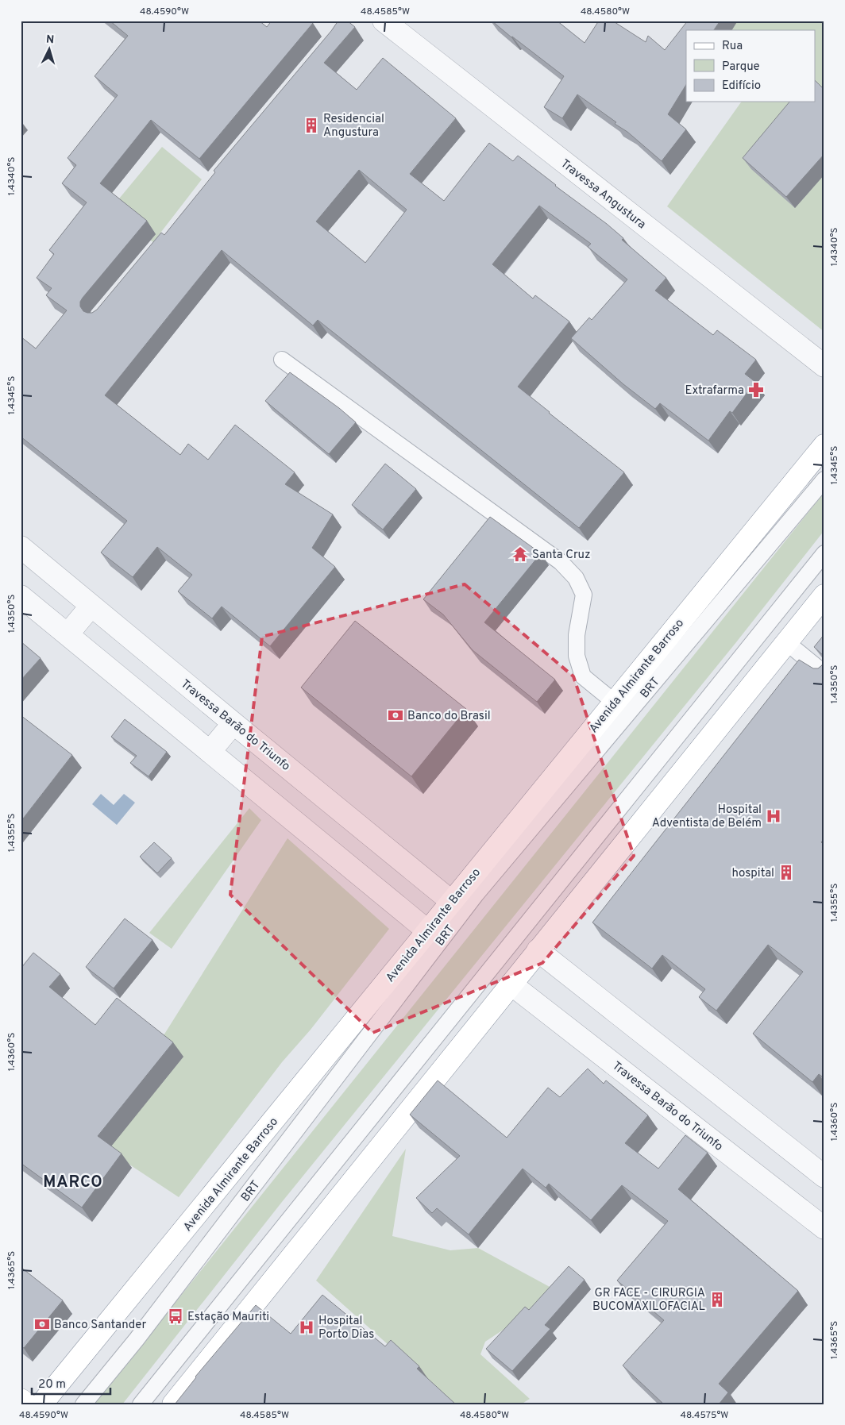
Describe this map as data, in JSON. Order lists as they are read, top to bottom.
{
  "streets": {
    "main road": ["Avenida Almirante Barroso"],
    "street": ["Travessa Angustura", "Travessa Barão do Triunfo"],
    "lane": ["BRT"]
  },
  "crossings": [
    ["Avenida Almirante Barroso", "Travessa Barão do Triunfo"]
  ],
  "districts": ["MARCO"],
  "places": {
    "building": ["Residencial Angustura", "hospital", "GR FACE - CIRURGIA BUCOMAXILOFACIAL"],
    "pharmacy": ["Extrafarma"],
    "temple": ["Santa Cruz"],
    "bank": ["Banco do Brasil", "Banco Santander"],
    "hospital": ["Hospital Adventista de Belém", "Hospital Porto Dias"],
    "bus stop": ["Estação Mauriti"]
  },
  "legend": ["Rua", "Parque", "Edifício"],
  "scale_bar": "20 m",
  "north": "top",
  "coordinates": [
    "48.4590°W",
    "48.4585°W",
    "48.4580°W",
    "1.4340°S",
    "1.4345°S",
    "1.4350°S",
    "1.4355°S",
    "1.4360°S",
    "1.4365°S",
    "48.4575°W"
  ]
}
